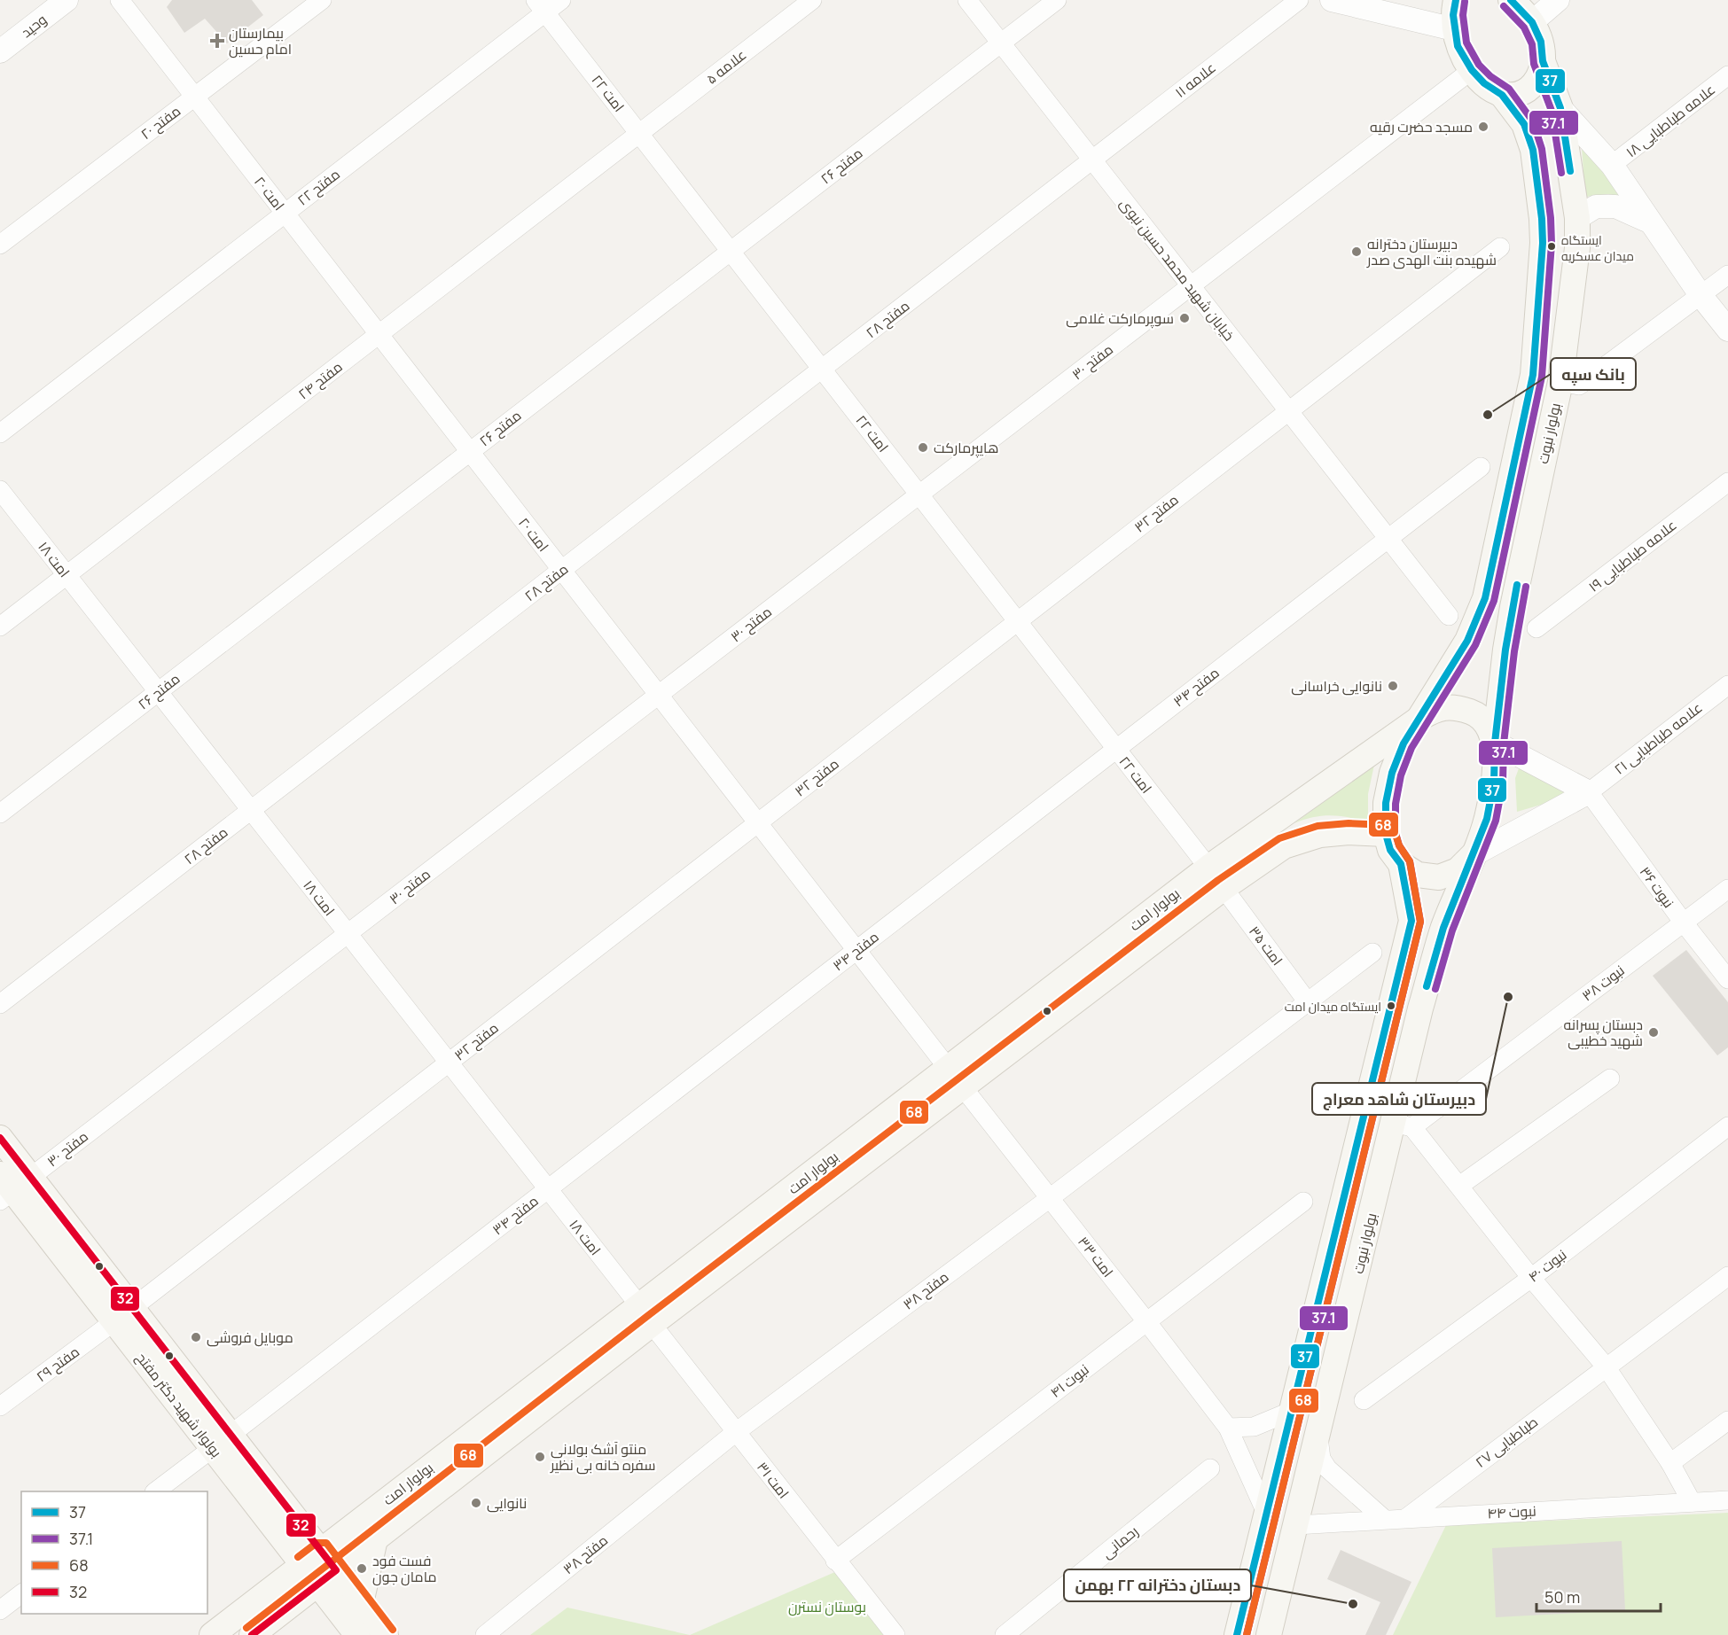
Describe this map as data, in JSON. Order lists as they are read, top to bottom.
{
  "streets": {
    "main road": ["بولوار نبوت", "بولوار امت", "بولوار شهید دکتر مفتح"],
    "street": [
      "وحید",
      "علامه ۵",
      "علامه ۱۱",
      "امت ۲۲",
      "علامه طباطبایی ۱۸",
      "مفتح ۲۰",
      "مفتح ۲۶",
      "مفتح ۲۲",
      "امت ۲۰",
      "خیابان شهید محمد حسین نبوی",
      "مفتح ۲۸",
      "مفتح ۳۰",
      "مفتح ۲۴",
      "مفتح ۳۲",
      "علامه طباطبایی ۱۹",
      "امت ۱۸",
      "مفتح ۳۴",
      "علامه طباطبایی ۲۱",
      "نبوت ۳۶",
      "امت ۳۵",
      "نبوت ۳۸",
      "امت ۳۳",
      "نبوت ۴۰",
      "مفتح ۳۸",
      "مفتح ۲۹",
      "نبوت ۴۱",
      "طباطبایی ۲۷",
      "امت ۳۱",
      "نبوت ۴۴",
      "رحمانی"
    ]
  },
  "crossings": [
    ["علامه ۵", "امت ۲۲"],
    ["علامه ۵", "مفتح ۲۴"],
    ["علامه ۱۱", "خیابان شهید محمد حسین نبوی"],
    ["علامه ۱۱", "مفتح ۲۸"],
    ["امت ۲۲", "مفتح ۲۶"],
    ["امت ۲۲", "مفتح ۲۲"],
    ["امت ۲۲", "مفتح ۲۸"],
    ["امت ۲۲", "مفتح ۳۰"],
    ["امت ۲۲", "مفتح ۲۴"],
    ["امت ۲۲", "مفتح ۳۲"],
    ["امت ۲۲", "مفتح ۳۴"],
    ["امت ۲۲", "بولوار امت"],
    ["مفتح ۲۰", "امت ۲۰"],
    ["مفتح ۲۶", "امت ۲۰"],
    ["مفتح ۲۶", "خیابان شهید محمد حسین نبوی"],
    ["مفتح ۲۶", "امت ۱۸"],
    ["مفتح ۲۲", "امت ۲۰"],
    ["امت ۲۰", "مفتح ۲۸"],
    ["امت ۲۰", "مفتح ۳۰"],
    ["امت ۲۰", "مفتح ۲۴"],
    ["امت ۲۰", "مفتح ۳۲"],
    ["امت ۲۰", "مفتح ۳۴"],
    ["امت ۲۰", "بولوار امت"],
    ["امت ۲۰", "امت ۳۳"],
    ["خیابان شهید محمد حسین نبوی", "مفتح ۲۸"],
    ["خیابان شهید محمد حسین نبوی", "مفتح ۳۰"],
    ["خیابان شهید محمد حسین نبوی", "مفتح ۳۲"],
    ["خیابان شهید محمد حسین نبوی", "مفتح ۳۴"],
    ["مفتح ۲۸", "امت ۱۸"],
    ["مفتح ۳۰", "بولوار نبوت"],
    ["مفتح ۳۰", "امت ۱۸"],
    ["مفتح ۳۰", "بولوار شهید دکتر مفتح"],
    ["مفتح ۲۴", "امت ۱۸"],
    ["بولوار نبوت", "بولوار امت"],
    ["بولوار نبوت", "نبوت ۳۸"],
    ["بولوار نبوت", "نبوت ۴۴"],
    ["مفتح ۳۲", "امت ۱۸"],
    ["مفتح ۳۲", "مفتح ۲۹"],
    ["مفتح ۳۲", "بولوار شهید دکتر مفتح"],
    ["امت ۱۸", "مفتح ۳۴"],
    ["امت ۱۸", "بولوار امت"],
    ["امت ۱۸", "امت ۳۱"],
    ["مفتح ۳۴", "بولوار شهید دکتر مفتح"],
    ["علامه طباطبایی ۲۱", "نبوت ۳۶"],
    ["نبوت ۳۶", "نبوت ۳۸"],
    ["بولوار امت", "امت ۳۵"],
    ["بولوار امت", "امت ۳۳"],
    ["بولوار امت", "بولوار شهید دکتر مفتح"],
    ["بولوار امت", "امت ۳۱"],
    ["امت ۳۵", "مفتح ۳۸"],
    ["امت ۳۳", "مفتح ۳۸"],
    ["امت ۳۳", "نبوت ۴۱"],
    ["مفتح ۳۸", "امت ۳۱"],
    ["مفتح ۲۹", "بولوار شهید دکتر مفتح"],
    ["نبوت ۴۱", "امت ۳۱"],
    ["طباطبایی ۲۷", "نبوت ۴۴"]
  ],
  "parks": ["بوستان نسترن"],
  "places": {
    "health": ["بیمارستان امام حسین"],
    "other": [
      "مسجد حضرت رقیه",
      "ایستگاه میدان عسکریه",
      "دبیرستان دخترانه شهیده بنت الهدی صدر",
      "سوپرمارکت غلامی",
      "بانک سپه",
      "هایپرمارکت",
      "نانوایی خراسانی",
      "دبیرستان شاهد معراج",
      "ایستگاه میدان امت",
      "دبستان پسرانه شهید خطیبی",
      "موبایل فروشی",
      "منتو آشک بولانی سفره خانه بی نظیر",
      "نانوایی",
      "فست فود مامان جون",
      "دبستان دخترانه ۲۲ بهمن"
    ]
  },
  "lines": [
    "transit line 37",
    "transit line 37.1",
    "transit line 68",
    "transit line 32"
  ],
  "legend": [
    "37",
    "37.1",
    "68",
    "32"
  ],
  "scale_bar": "50 m"
}
